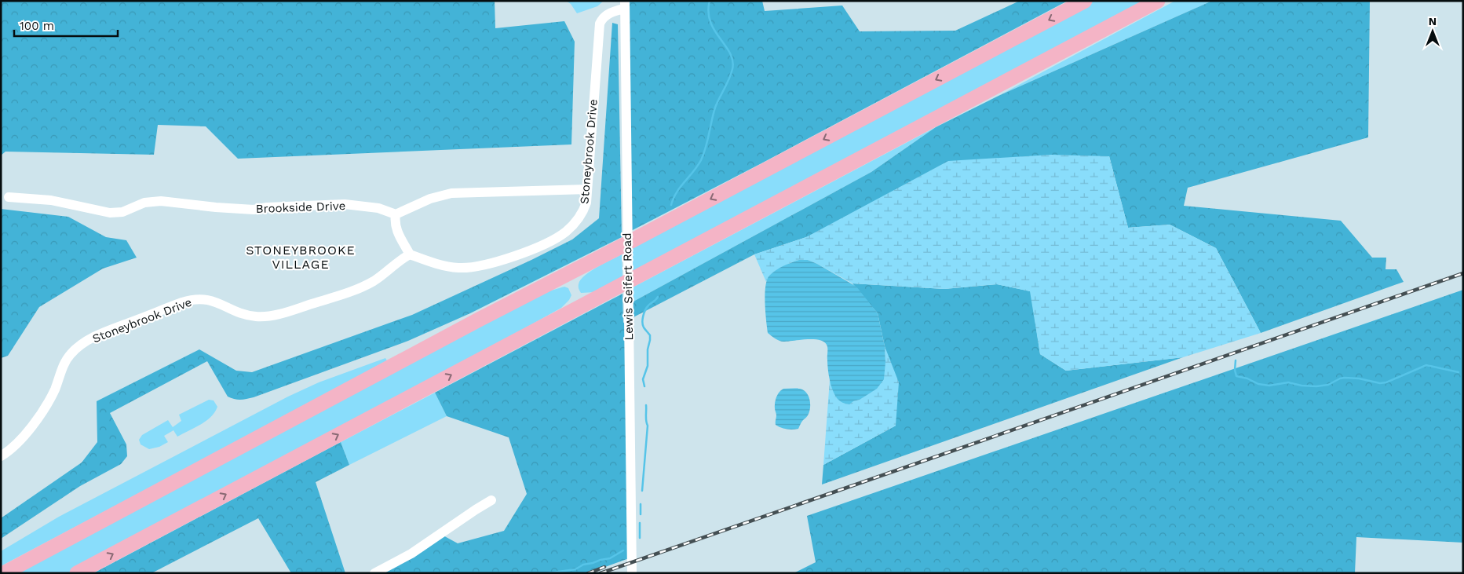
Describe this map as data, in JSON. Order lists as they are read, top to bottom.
{
  "streets": {
    "street": ["Stoneybrook Drive", "Brookside Drive", "Lewis Seifert Road"]
  },
  "crossings": [
    ["Stoneybrook Drive", "Lewis Seifert Road"]
  ],
  "districts": ["STONEYBROOKE VILLAGE"],
  "scale_bar": "100 m",
  "north": "top"
}
